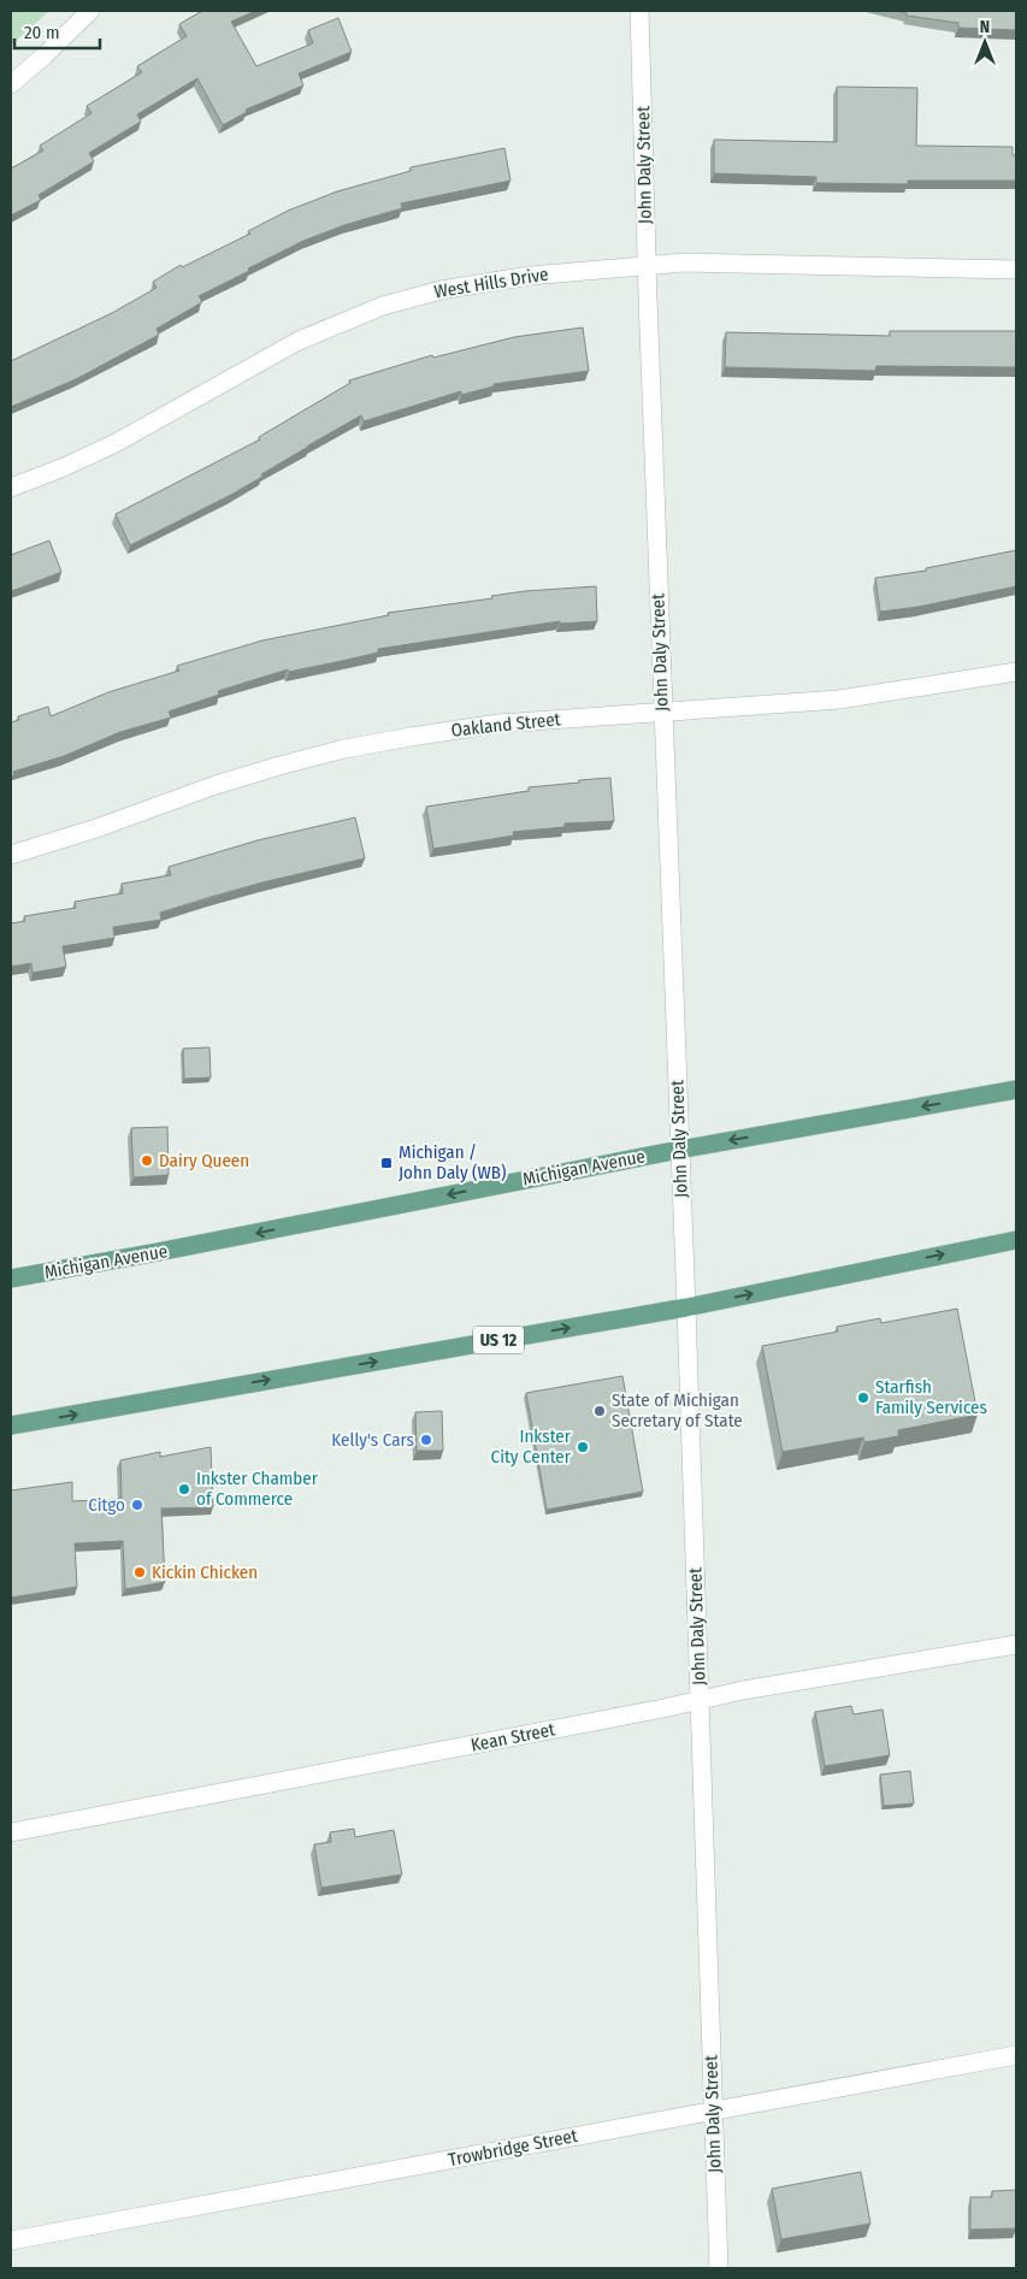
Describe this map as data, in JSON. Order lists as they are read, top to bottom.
{
  "streets": {
    "main road": ["Michigan Avenue", "US 12"],
    "street": [
      "John Daly Street",
      "West Hills Drive",
      "Oakland Street",
      "Kean Street",
      "Trowbridge Street"
    ]
  },
  "crossings": [
    ["John Daly Street", "West Hills Drive"],
    ["John Daly Street", "Oakland Street"],
    ["John Daly Street", "Michigan Avenue"],
    ["John Daly Street", "US 12"],
    ["John Daly Street", "Kean Street"],
    ["John Daly Street", "Trowbridge Street"]
  ],
  "places": {
    "other": [
      "Dairy Queen",
      "Starfish Family Services",
      "State of Michigan Secretary of State",
      "Kelly's Cars",
      "Inkster City Center",
      "Inkster Chamber of Commerce",
      "Citgo",
      "Kickin Chicken"
    ],
    "transit": ["Michigan / John Daly (WB)"]
  },
  "scale_bar": "20 m",
  "north": "top"
}
